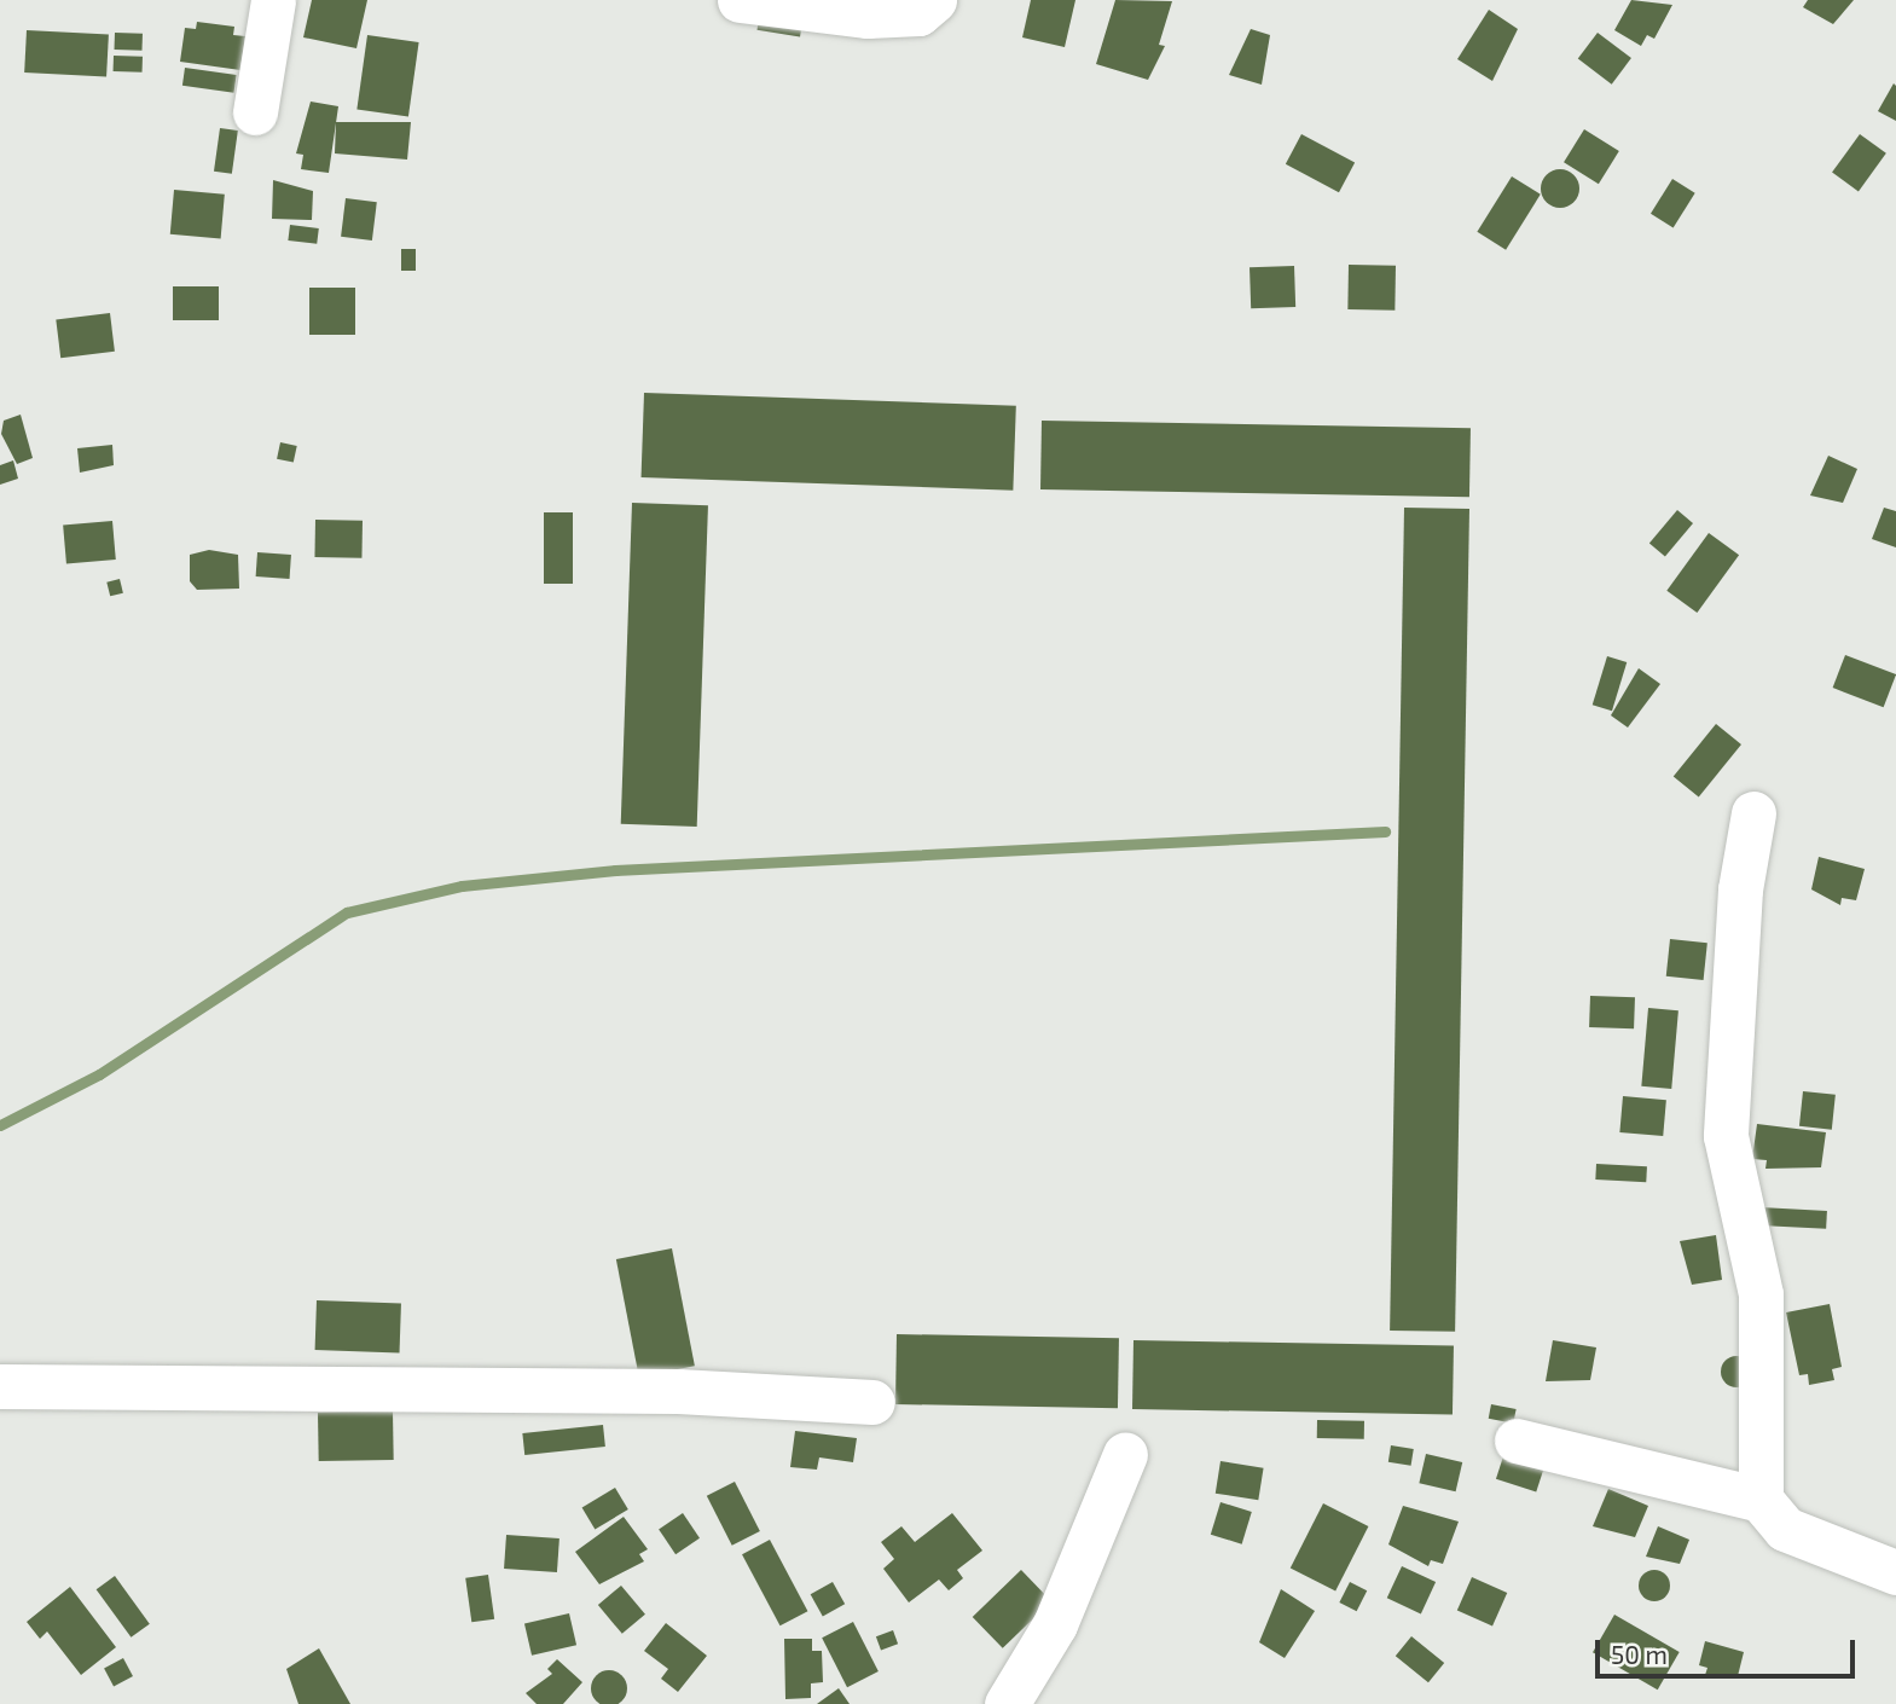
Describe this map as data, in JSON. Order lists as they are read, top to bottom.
{
  "scale_bar": "50 m"
}
